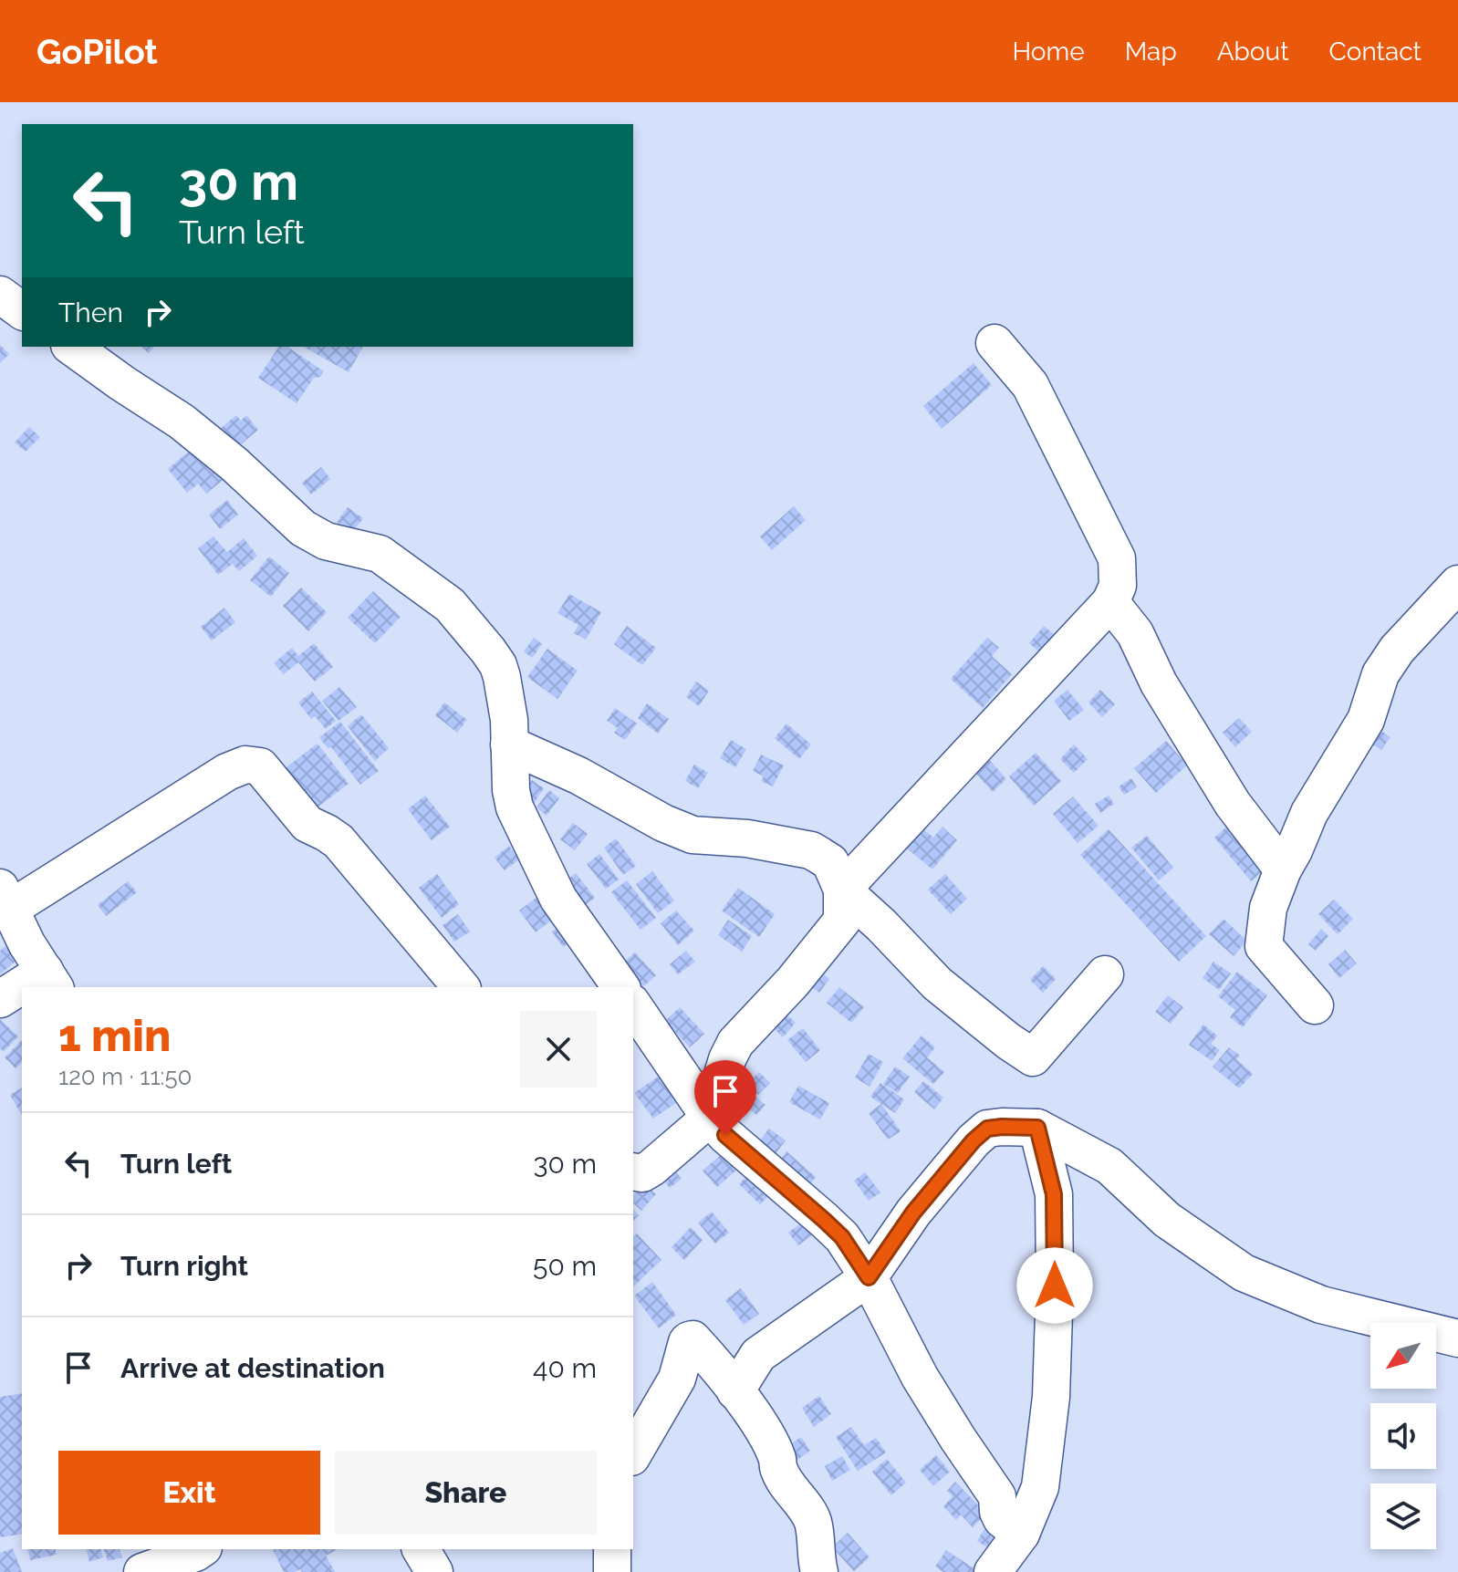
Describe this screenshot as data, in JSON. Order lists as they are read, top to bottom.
{
  "north": "bottom left",
  "page": {
    "header": "GoPilot",
    "nav": [
      "Home",
      "Map",
      "About",
      "Contact"
    ],
    "turn": ["30 m", "Turn left"],
    "then": "Then",
    "heading": ["1 min", "120 m · 11:50"],
    "list": [
      {
        "name": "Turn left",
        "value": "30 m"
      },
      {
        "name": "Turn right",
        "value": "50 m"
      },
      {
        "name": "Arrive at destination",
        "value": "40 m"
      }
    ],
    "buttons": ["Exit", "Share"]
  }
}
